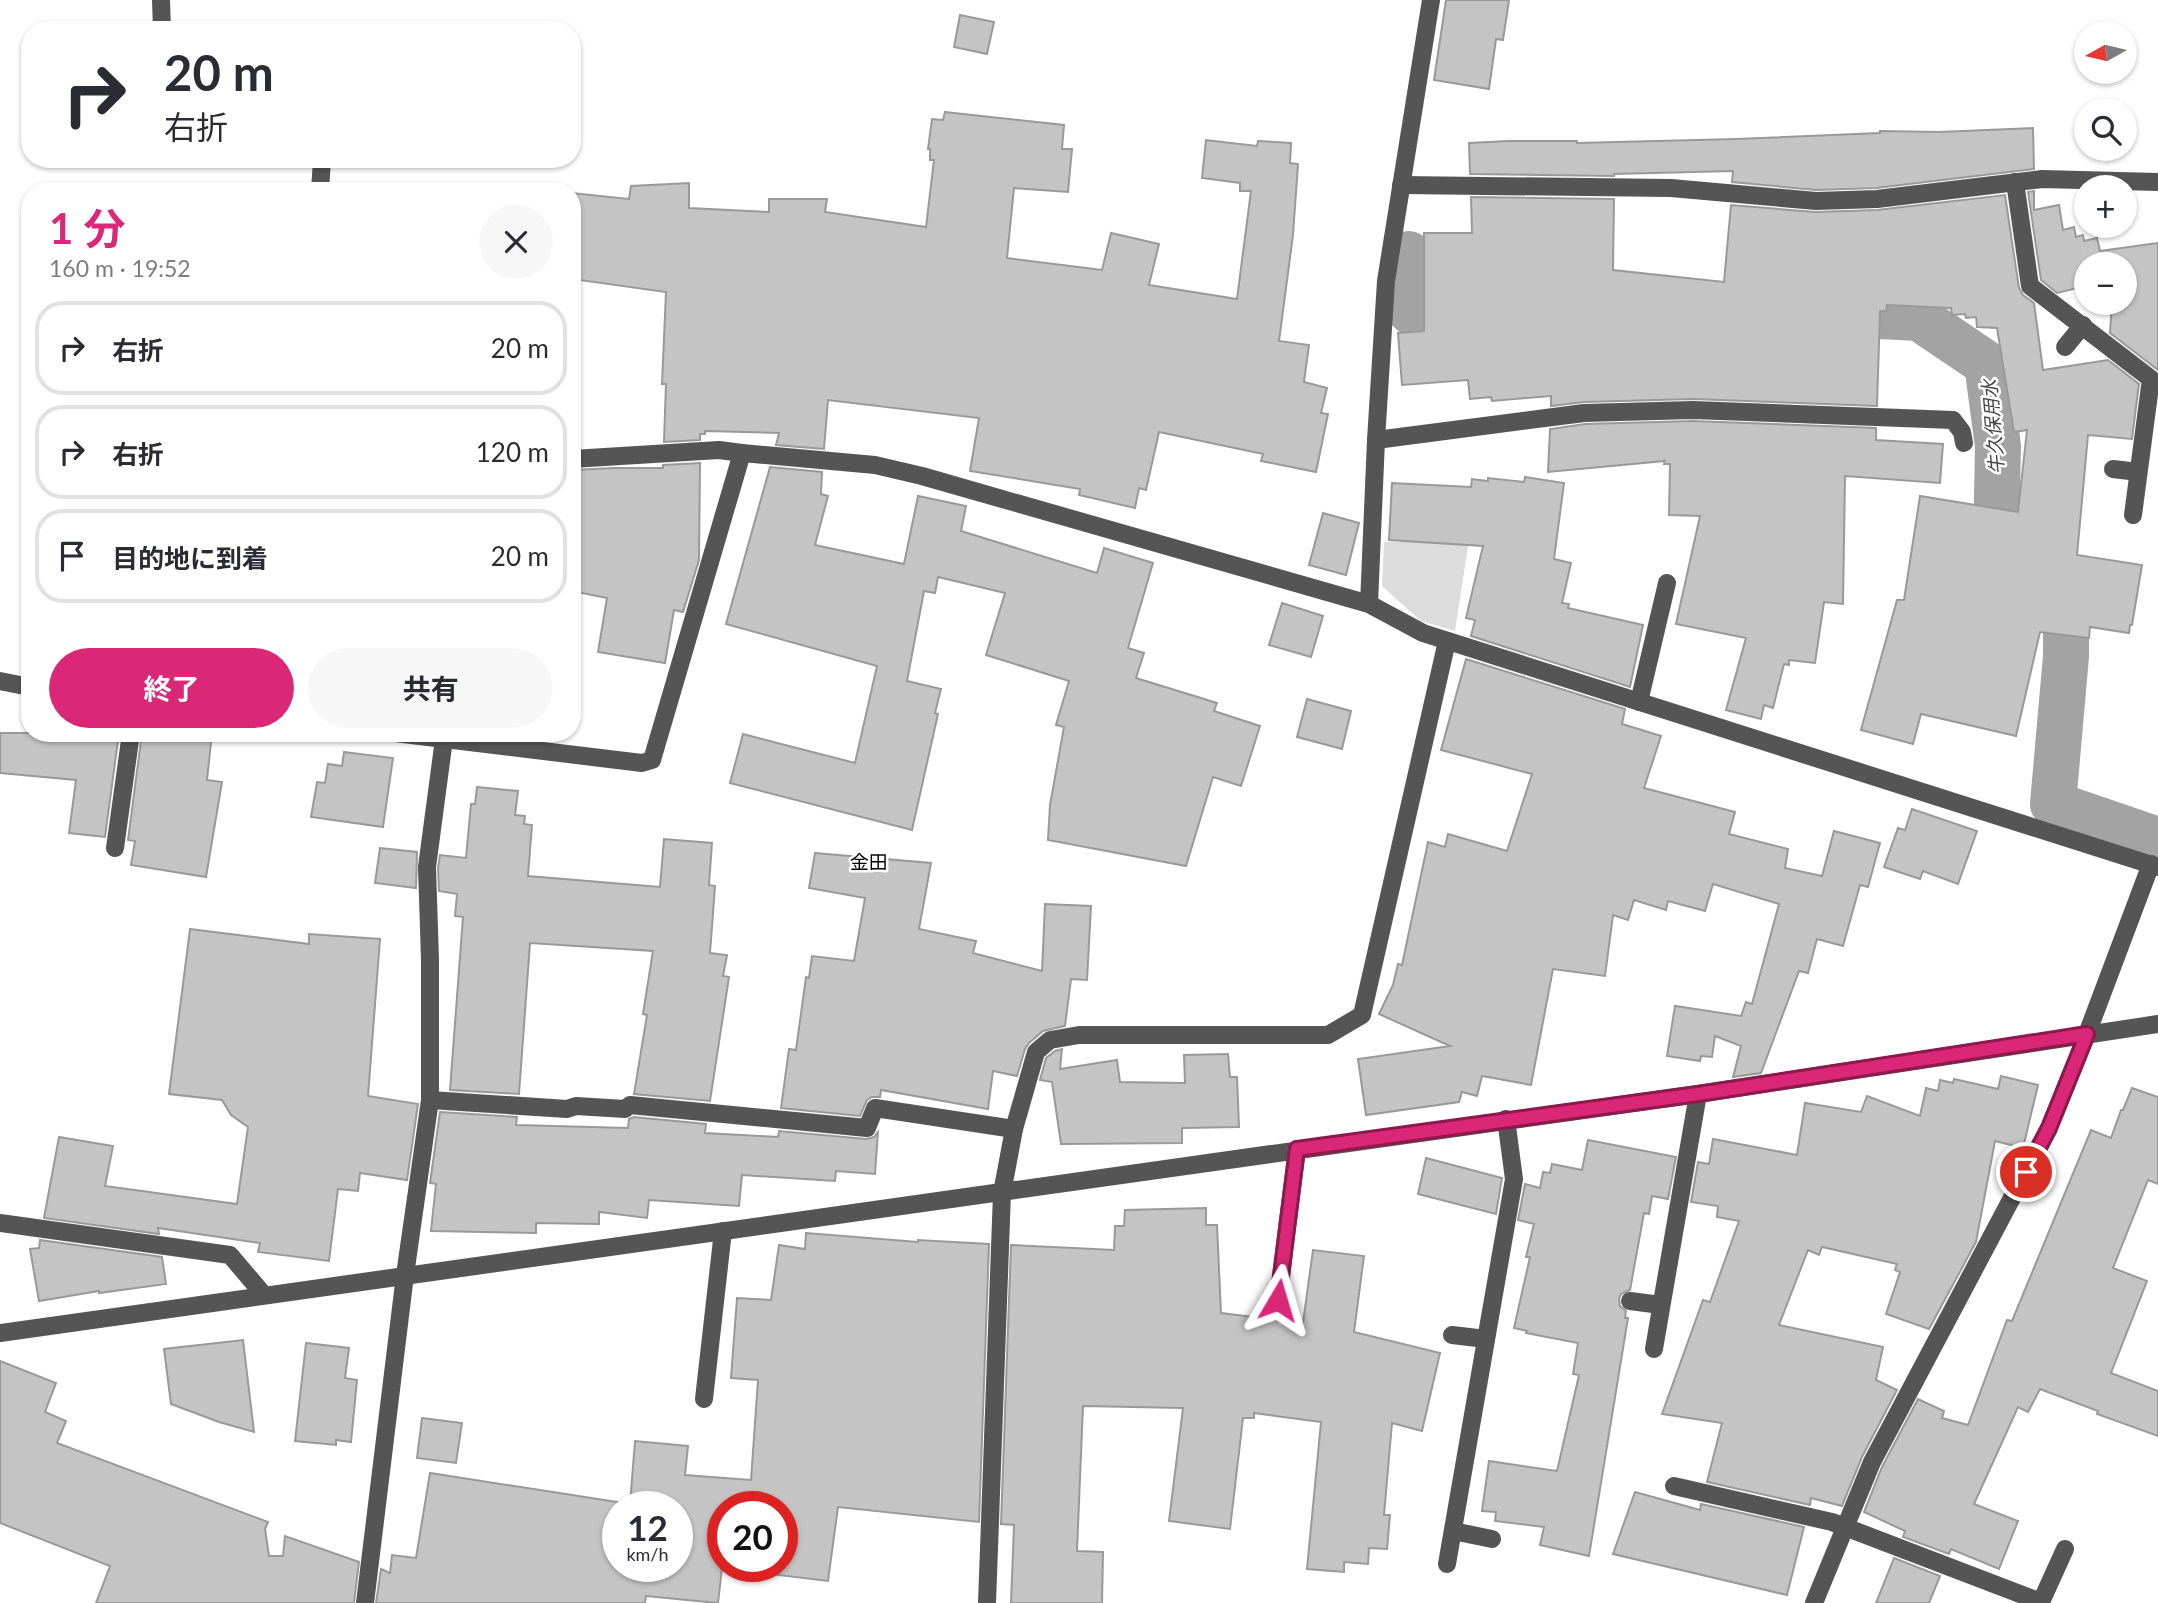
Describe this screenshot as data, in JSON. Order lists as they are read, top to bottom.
{
  "districts": ["金田"],
  "water": ["牛久保用水"],
  "north": "left",
  "page": {
    "map_buttons": ["+", "−"],
    "turn": ["20 m", "右折"],
    "heading": ["1 分", "160 m · 19:52"],
    "list": [
      {
        "name": "右折",
        "value": "20 m"
      },
      {
        "name": "右折",
        "value": "120 m"
      },
      {
        "name": "目的地に到着",
        "value": "20 m"
      }
    ],
    "buttons": ["終了", "共有"],
    "speed": "12 km/h",
    "limit": "20"
  }
}
